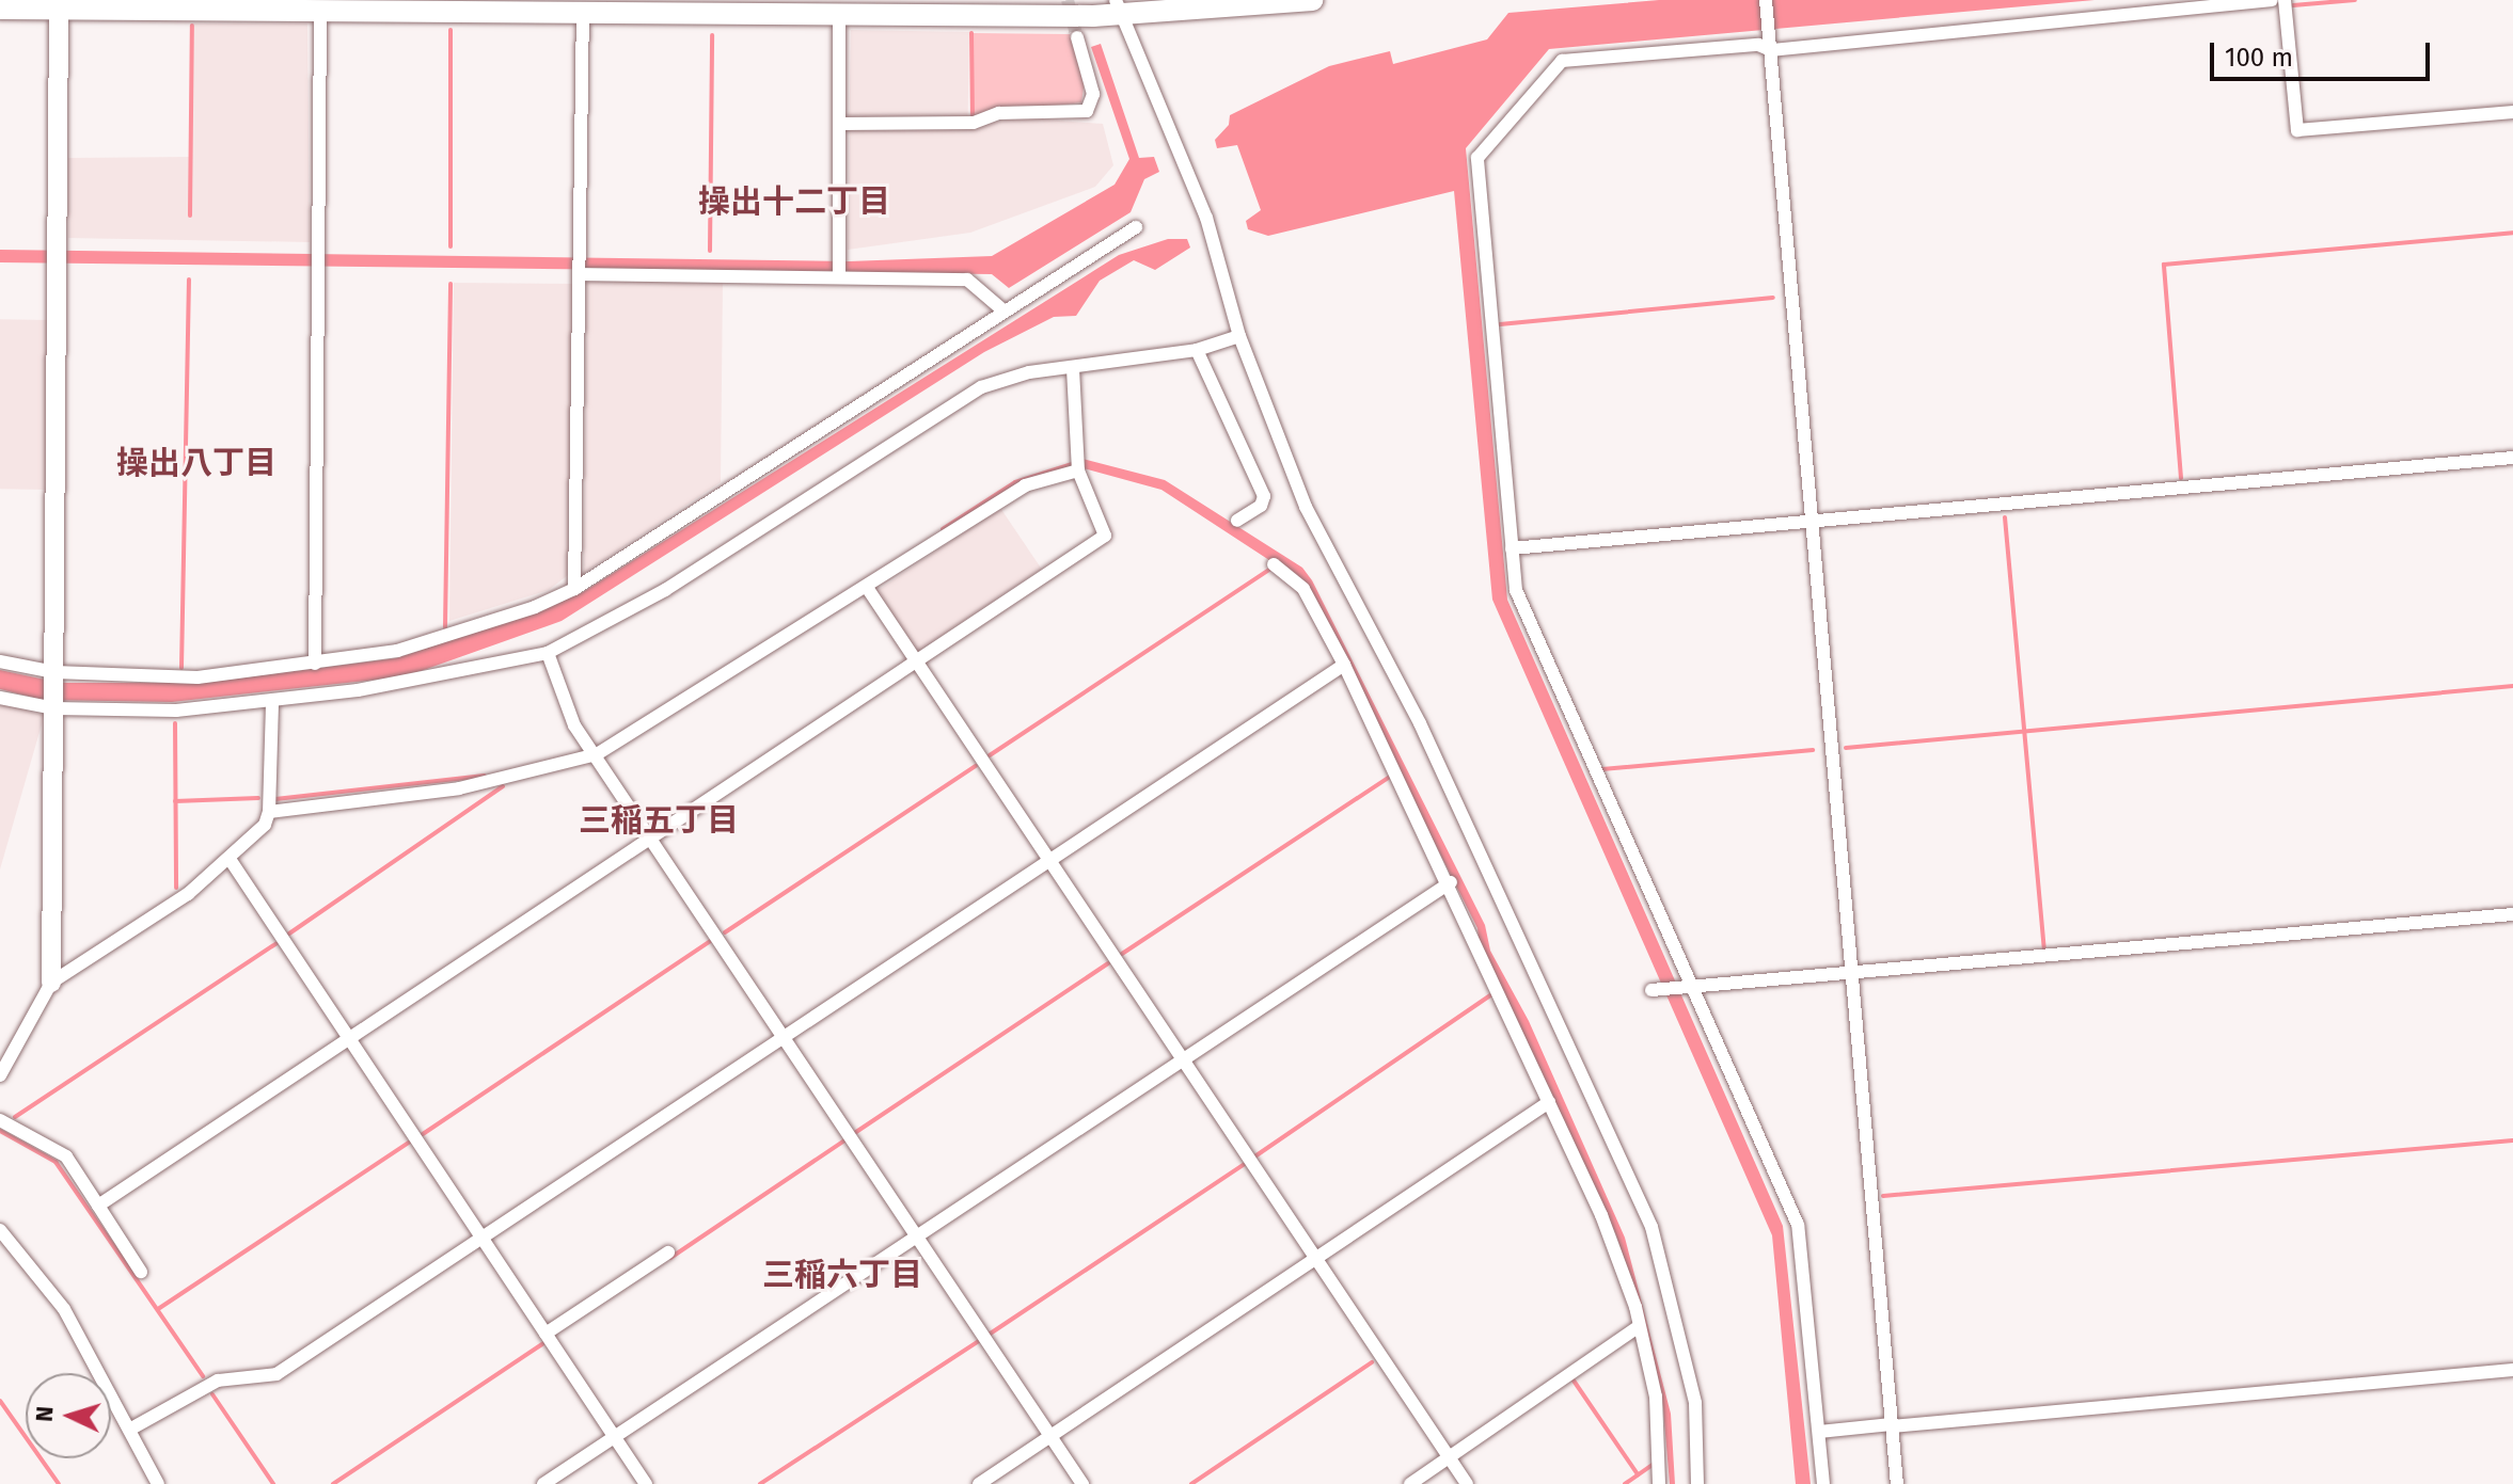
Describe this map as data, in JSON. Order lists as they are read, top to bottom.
{
  "districts": [
    "操出十二丁目",
    "操出八丁目",
    "三稲五丁目",
    "三稲六丁目"
  ],
  "scale_bar": "100 m",
  "north": "left"
}
